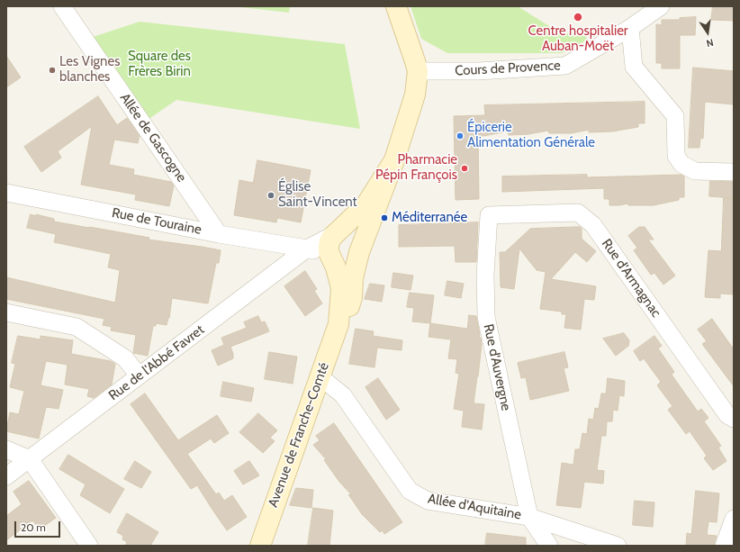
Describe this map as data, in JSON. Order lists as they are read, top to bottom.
{
  "streets": {
    "street": [
      "Cours de Provence",
      "Allée de Gascogne",
      "Rue de Touraine",
      "Rue d'Armagnac",
      "Rue de l'Abbé Favret",
      "Rue d'Auvergne",
      "Avenue de Franche-Comté",
      "Allée d'Aquitaine"
    ]
  },
  "crossings": [
    ["Cours de Provence", "Avenue de Franche-Comté"],
    ["Allée de Gascogne", "Rue de Touraine"],
    ["Rue de Touraine", "Rue de l'Abbé Favret"],
    ["Rue de Touraine", "Avenue de Franche-Comté"],
    ["Rue d'Armagnac", "Rue d'Auvergne"],
    ["Rue d'Auvergne", "Allée d'Aquitaine"],
    ["Avenue de Franche-Comté", "Allée d'Aquitaine"]
  ],
  "parks": ["Square des Frères Birin"],
  "places": [
    "Centre hospitalier Auban-Moët",
    "Les Vignes blanches",
    "Épicerie Alimentation Générale",
    "Pharmacie Pépin François",
    "Église Saint-Vincent",
    "Méditerranée"
  ],
  "scale_bar": "20 m",
  "north": "bottom"
}
